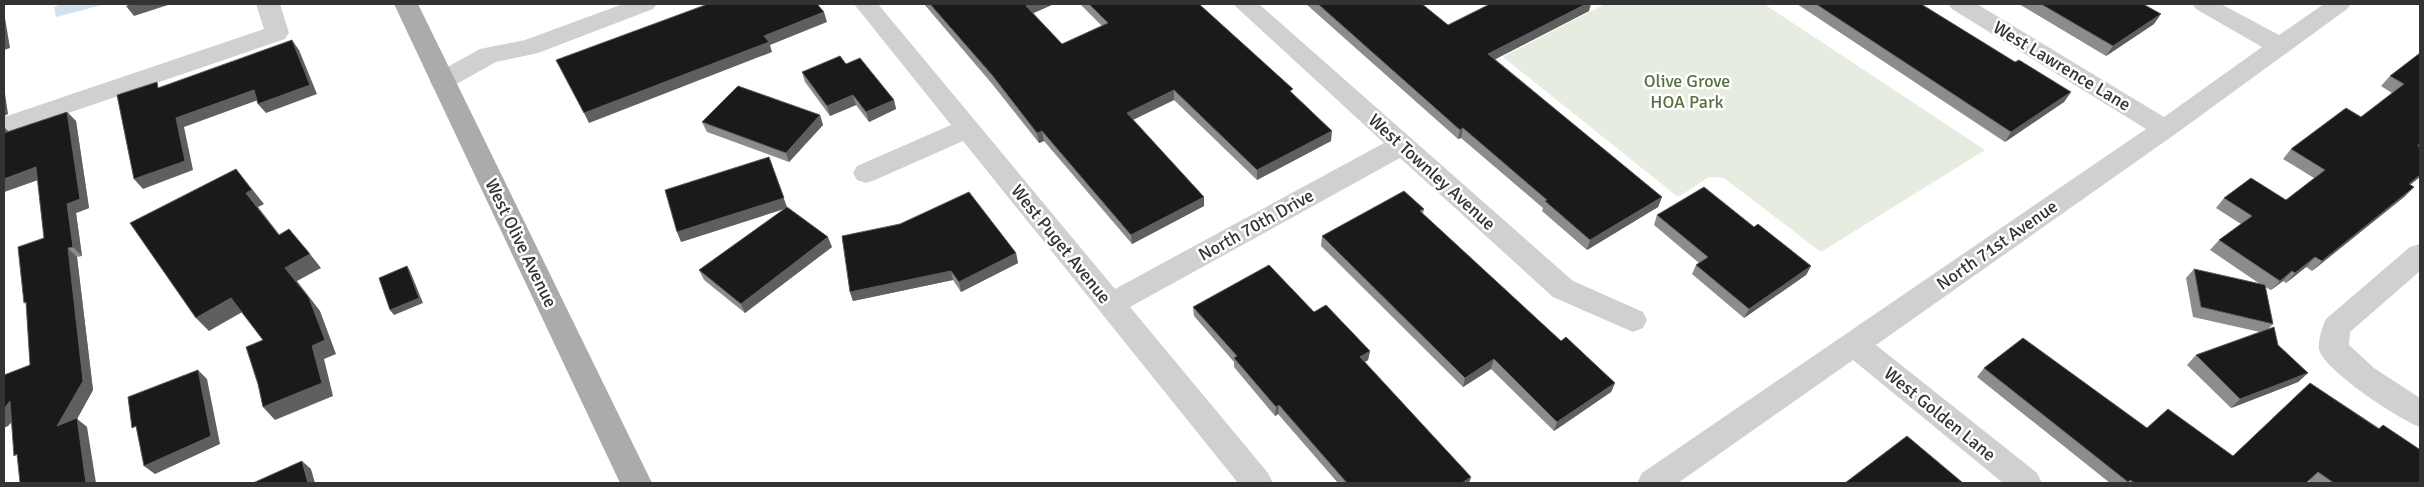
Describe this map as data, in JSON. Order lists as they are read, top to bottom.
{
  "streets": {
    "main road": ["West Olive Avenue"],
    "street": [
      "West Lawrence Lane",
      "West Townley Avenue",
      "North 70th Drive",
      "West Puget Avenue",
      "North 71st Avenue",
      "West Golden Lane"
    ]
  },
  "crossings": [
    ["West Lawrence Lane", "North 71st Avenue"],
    ["West Townley Avenue", "North 70th Drive"],
    ["North 70th Drive", "West Puget Avenue"],
    ["North 71st Avenue", "West Golden Lane"]
  ],
  "parks": ["Olive Grove HOA Park"]
}
